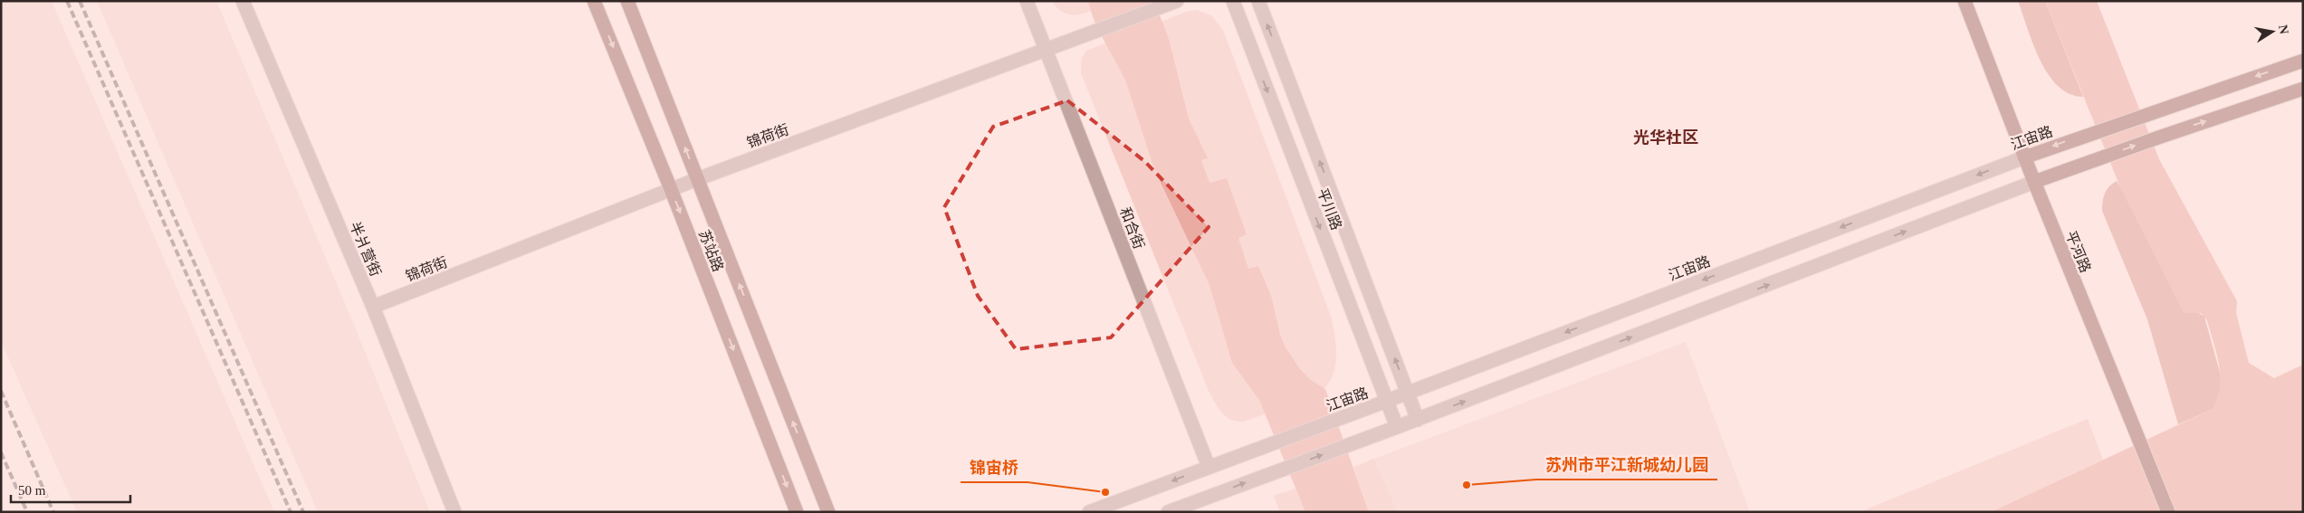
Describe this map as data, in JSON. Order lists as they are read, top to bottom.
{
  "streets": {
    "main road": ["江宙路", "苏站路", "平河路"],
    "street": [
      "锦荷街",
      "平川路",
      "和合街",
      "半爿营街"
    ]
  },
  "crossings": [
    ["锦荷街", "和合街"],
    ["锦荷街", "半爿营街"],
    ["锦荷街", "苏站路"],
    ["江宙路", "平川路"],
    ["江宙路", "和合街"],
    ["江宙路", "平河路"]
  ],
  "districts": ["光华社区"],
  "places": ["苏州市平江新城幼儿园", "锦宙桥"],
  "scale_bar": "50 m",
  "north": "right"
}
